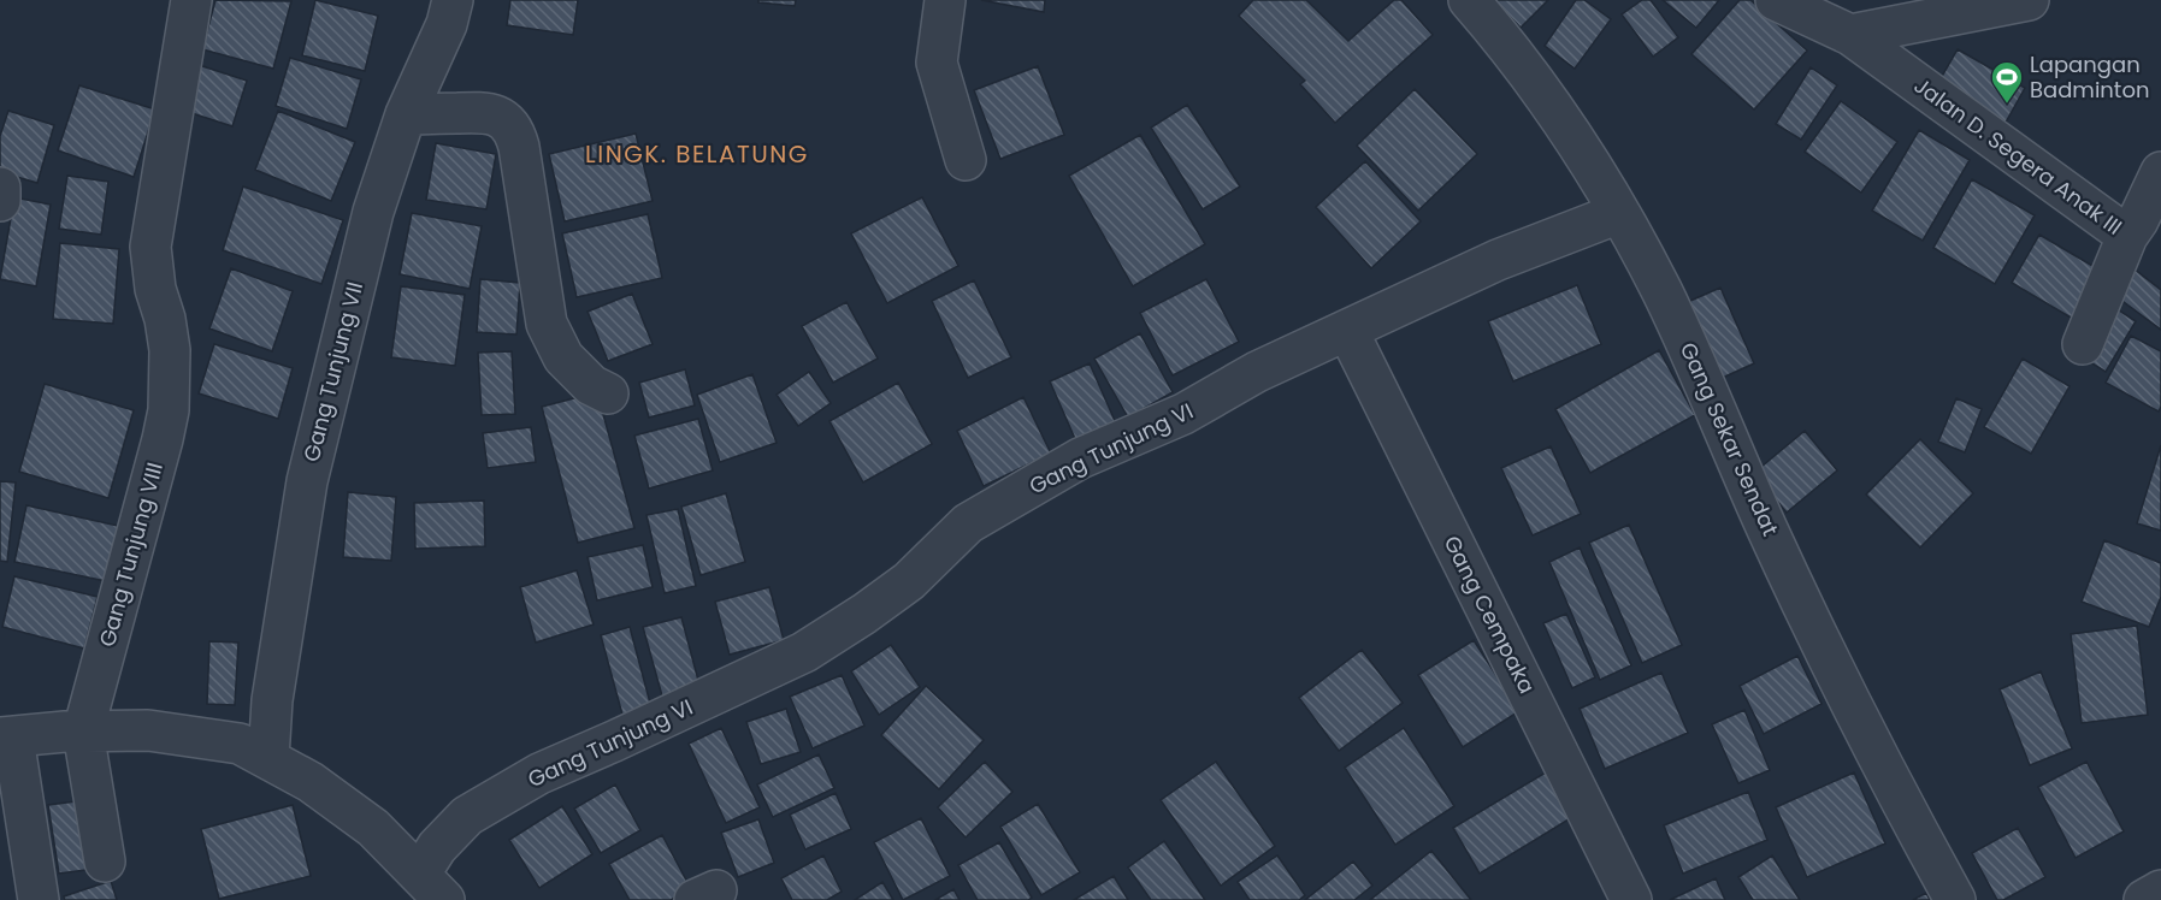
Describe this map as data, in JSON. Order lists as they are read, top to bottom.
{
  "streets": {
    "street": [
      "Jalan D. Segera Anak III",
      "Gang Tunjung VII",
      "Gang Sekar Sendat",
      "Gang Tunjung VI",
      "Gang Tunjung VIII",
      "Gang Cempaka"
    ]
  },
  "crossings": [
    ["Gang Sekar Sendat", "Gang Tunjung VI"],
    ["Gang Tunjung VI", "Gang Cempaka"]
  ],
  "districts": ["LINGK. BELATUNG"],
  "places": {
    "sports": ["Lapangan Badminton"]
  }
}
